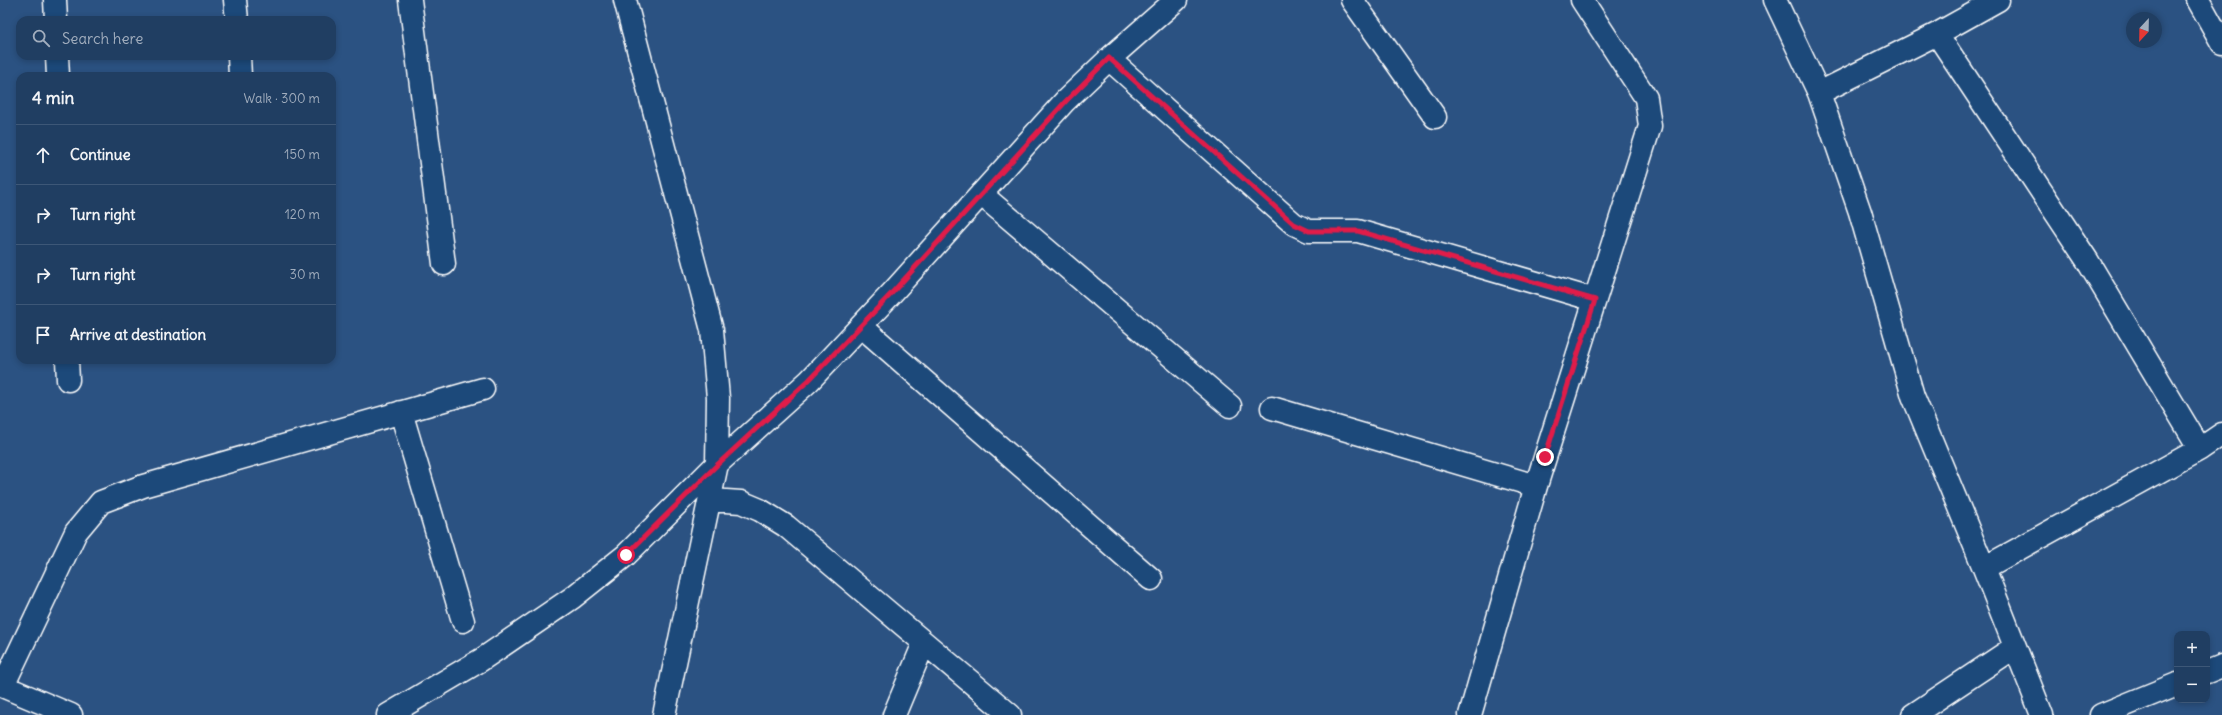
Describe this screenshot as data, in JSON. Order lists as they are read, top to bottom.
{
  "north": "bottom",
  "page": {
    "search": "Search here",
    "heading": ["4 min", "Walk · 300 m"],
    "list": [
      ["Continue", "150 m"],
      ["Turn right", "120 m"],
      ["Turn right", "30 m"],
      "Arrive at destination"
    ],
    "map_buttons": ["+", "−"]
  }
}
